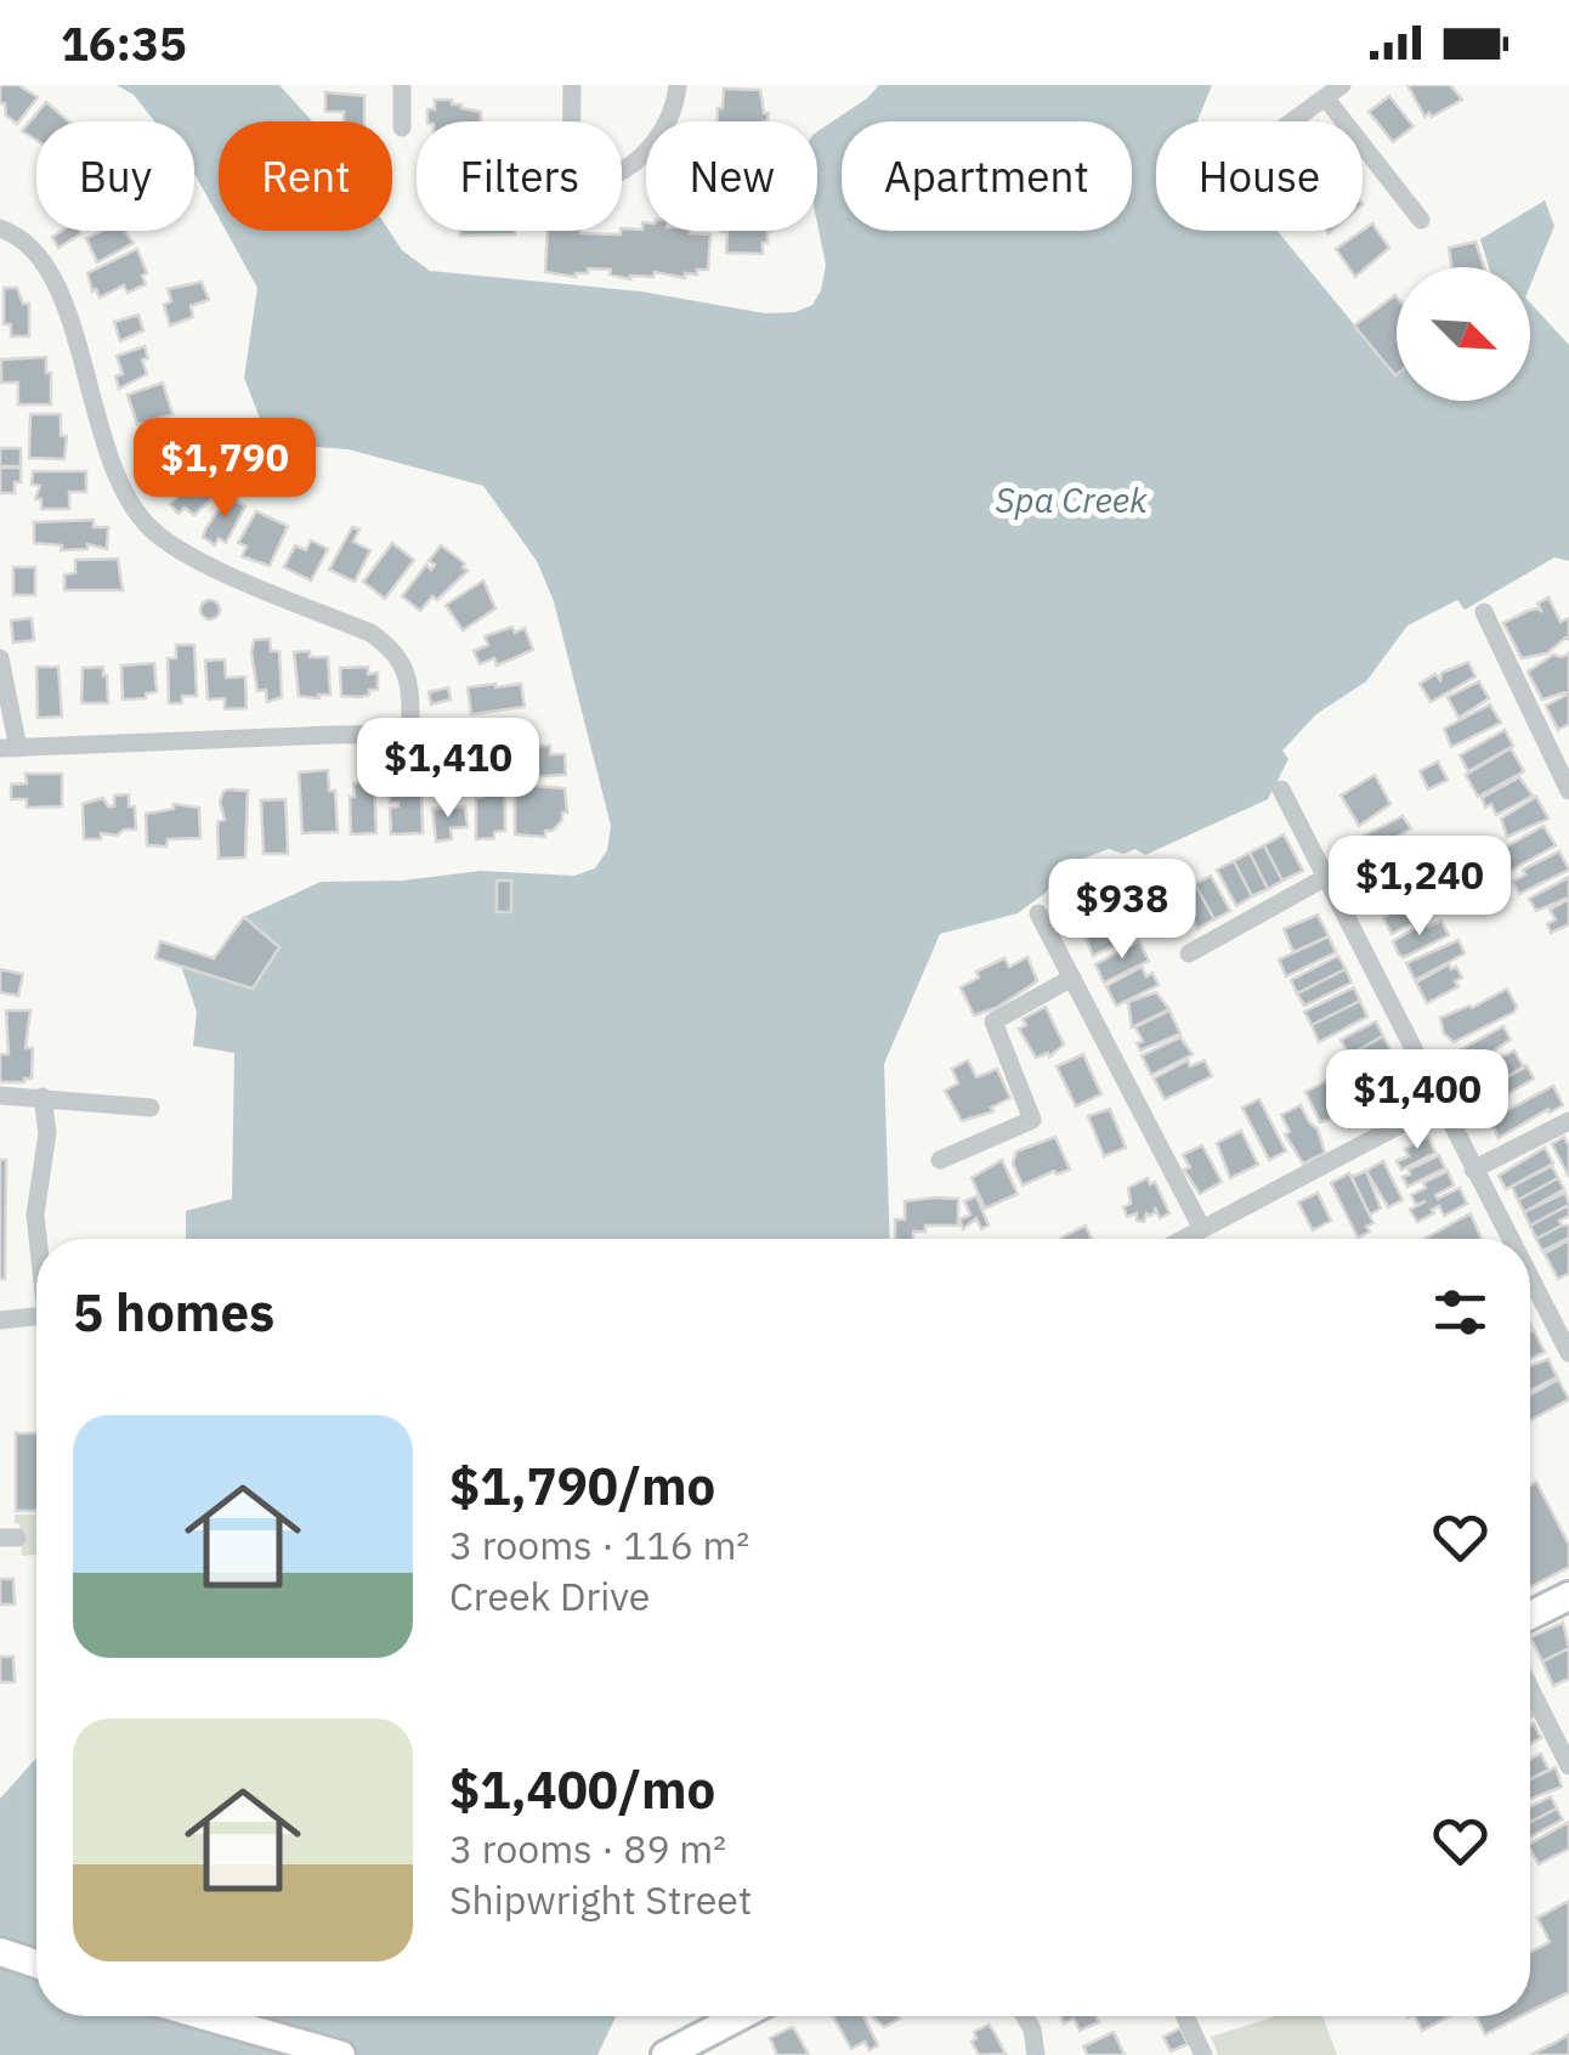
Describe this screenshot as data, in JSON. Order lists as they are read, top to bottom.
{
  "water": ["Spa Creek"],
  "north": "bottom right",
  "page": {
    "status": "16:35",
    "chip": [
      "Buy",
      "Rent",
      "Filters",
      "New",
      "Apartment",
      "House"
    ],
    "price": [
      "$1,790",
      "$1,410",
      "$1,240",
      "$938",
      "$1,400"
    ],
    "heading": "5 homes",
    "list": [
      {
        "name": "$1,790/mo",
        "note": "3 rooms · 116 m² · Creek Drive"
      },
      {
        "name": "$1,400/mo",
        "note": "3 rooms · 89 m² · Shipwright Street"
      }
    ]
  }
}
